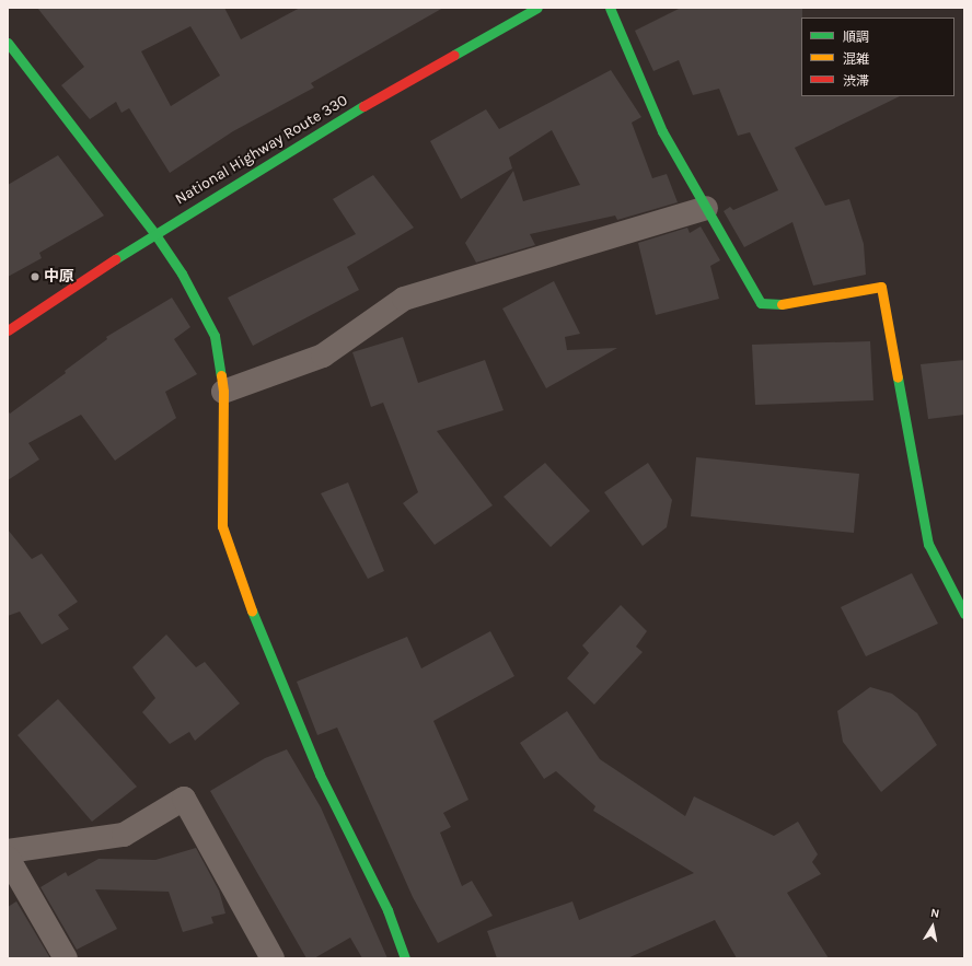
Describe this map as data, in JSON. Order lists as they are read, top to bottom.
{
  "streets": {
    "main road": ["National Highway Route 330"]
  },
  "places": ["中原"],
  "legend": ["順調", "混雑", "渋滞"],
  "north": "top"
}
